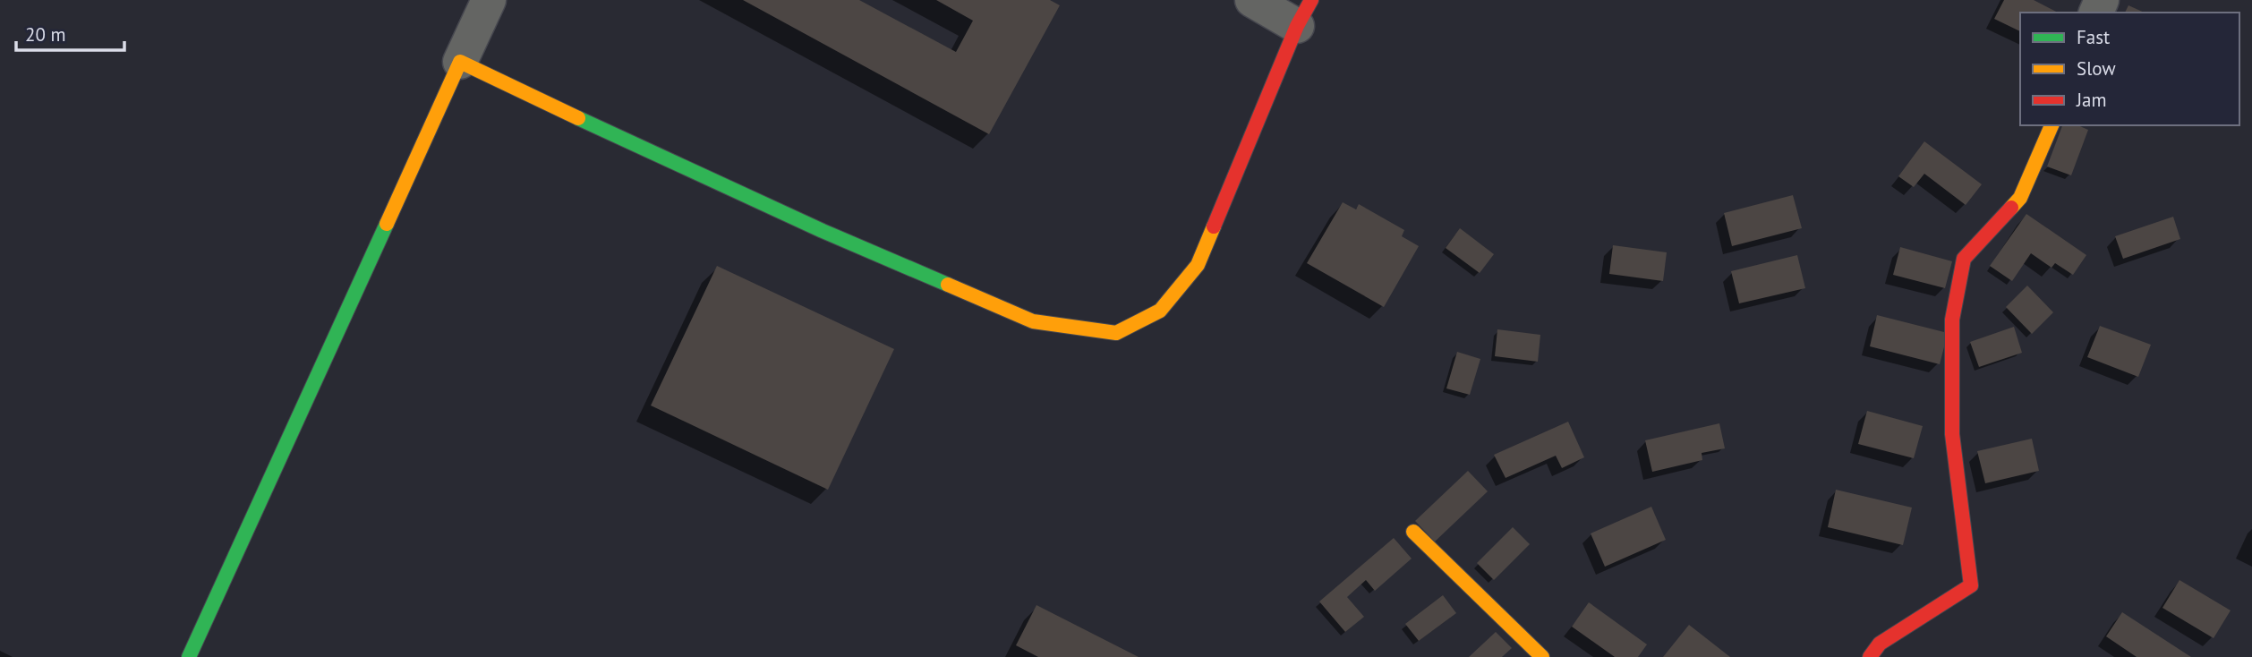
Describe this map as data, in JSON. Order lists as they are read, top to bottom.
{
  "legend": ["Fast", "Slow", "Jam"],
  "scale_bar": "20 m"
}
